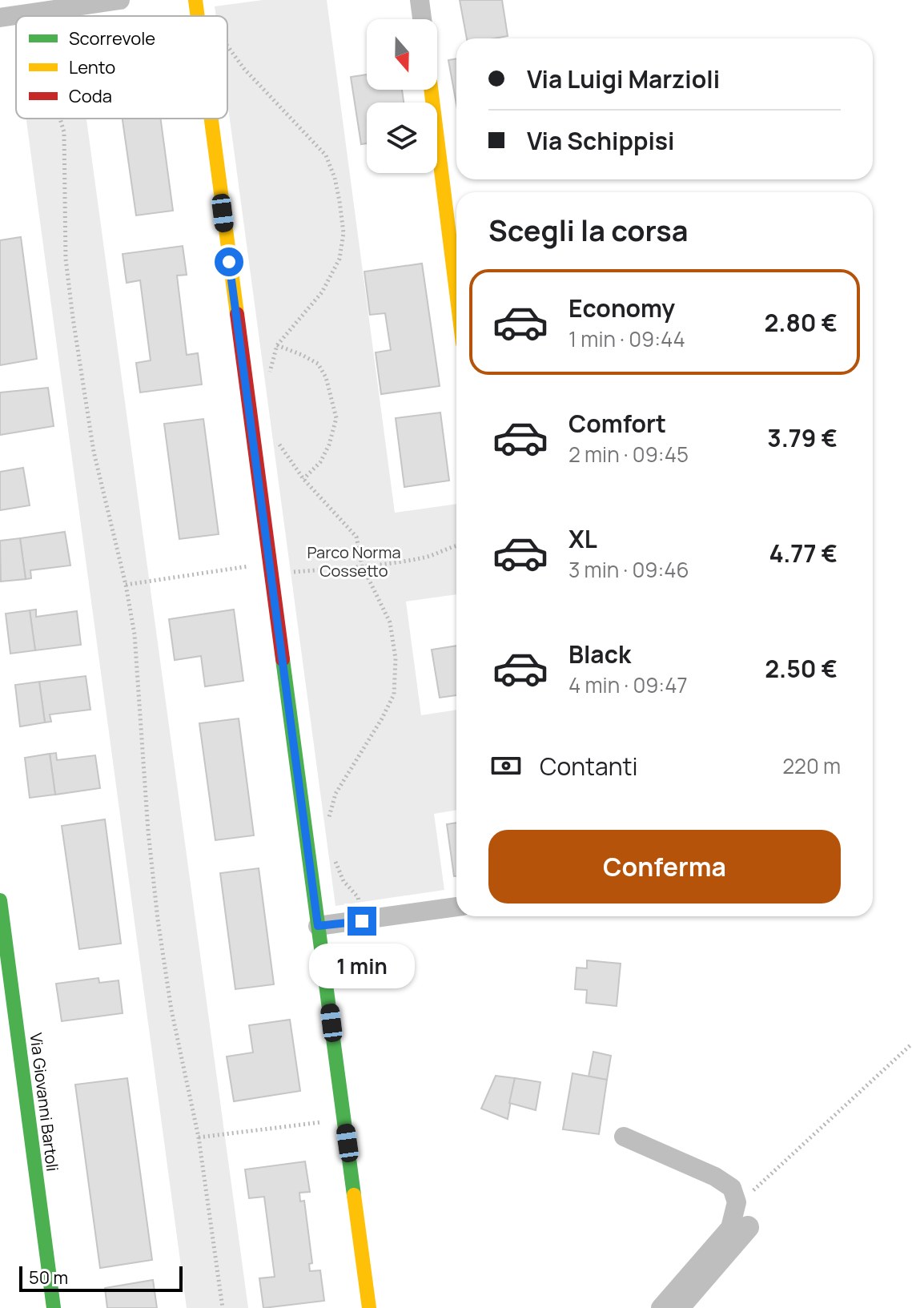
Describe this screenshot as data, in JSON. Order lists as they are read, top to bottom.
{
  "streets": {
    "street": ["Via Giovanni Bartoli"]
  },
  "parks": ["Parco Norma Cossetto"],
  "legend": ["Scorrevole", "Lento", "Coda"],
  "scale_bar": "50 m",
  "north": "bottom",
  "page": {
    "banner": ["Via Luigi Marzioli", "Via Schippisi"],
    "heading": "Scegli la corsa",
    "list": [
      {
        "name": "Economy",
        "note": "1 min · 09:44",
        "value": "2.80 €"
      },
      {
        "name": "Comfort",
        "note": "2 min · 09:45",
        "value": "3.79 €"
      },
      {
        "name": "XL",
        "note": "3 min · 09:46",
        "value": "4.77 €"
      },
      {
        "name": "Black",
        "note": "4 min · 09:47",
        "value": "2.50 €"
      }
    ],
    "pay": ["Contanti", "220 m"],
    "buttons": "Conferma",
    "bubble": "1 min",
    "scale": "50 m"
  }
}
